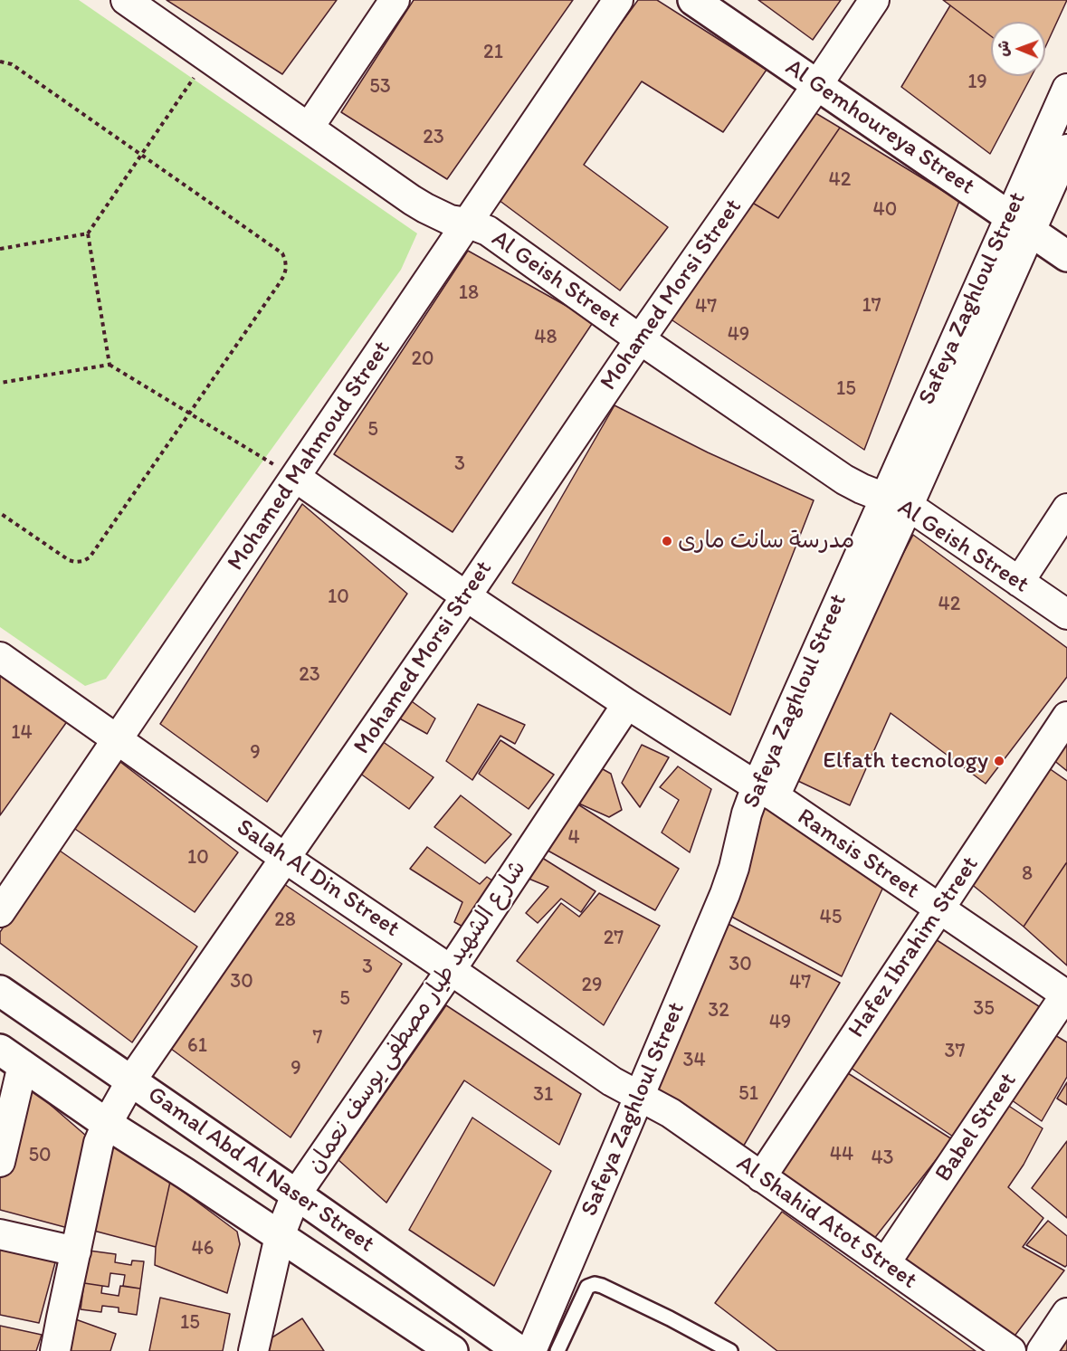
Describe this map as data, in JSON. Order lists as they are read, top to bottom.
{
  "streets": {
    "main road": ["Al Gemhoureya Street", "Gamal Abd Al Naser Street"],
    "street": [
      "Al Geish Street",
      "Mohamed Morsi Street",
      "Safeya Zaghloul Street",
      "Mohamed Mahmoud Street",
      "Ramsis Street",
      "Salah Al Din Street",
      "Hafez Ibrahim Street",
      "شارع الشهيد طيار مصطفى يوسف نعمان",
      "Babel Street",
      "Al Shahid Atot Street"
    ]
  },
  "crossings": [
    ["Al Gemhoureya Street", "Mohamed Morsi Street"],
    ["Al Gemhoureya Street", "Safeya Zaghloul Street"],
    ["Al Geish Street", "Mohamed Morsi Street"],
    ["Al Geish Street", "Safeya Zaghloul Street"],
    ["Al Geish Street", "Mohamed Mahmoud Street"],
    ["Mohamed Morsi Street", "Ramsis Street"],
    ["Mohamed Morsi Street", "Salah Al Din Street"],
    ["Mohamed Morsi Street", "Gamal Abd Al Naser Street"],
    ["Safeya Zaghloul Street", "Ramsis Street"],
    ["Safeya Zaghloul Street", "Salah Al Din Street"],
    ["Safeya Zaghloul Street", "Al Shahid Atot Street"],
    ["Mohamed Mahmoud Street", "Ramsis Street"],
    ["Mohamed Mahmoud Street", "Salah Al Din Street"],
    ["Ramsis Street", "Hafez Ibrahim Street"],
    ["Ramsis Street", "شارع الشهيد طيار مصطفى يوسف نعمان"],
    ["Ramsis Street", "Babel Street"],
    ["Salah Al Din Street", "شارع الشهيد طيار مصطفى يوسف نعمان"],
    ["Salah Al Din Street", "Al Shahid Atot Street"],
    ["Hafez Ibrahim Street", "Al Shahid Atot Street"],
    ["شارع الشهيد طيار مصطفى يوسف نعمان", "Gamal Abd Al Naser Street"],
    ["Babel Street", "Al Shahid Atot Street"]
  ],
  "places": ["مدرسة سانت مارى", "Elfath tecnology"],
  "house_numbers": [
    "21",
    "19",
    "53",
    "23",
    "42",
    "40",
    "18",
    "17",
    "47",
    "49",
    "48",
    "20",
    "15",
    "5",
    "3",
    "10",
    "42",
    "23",
    "14",
    "9",
    "4",
    "10",
    "8",
    "45",
    "28",
    "27",
    "30",
    "3",
    "30",
    "47",
    "29",
    "5",
    "35",
    "32",
    "49",
    "7",
    "61",
    "37",
    "34",
    "9",
    "51",
    "31",
    "44",
    "50",
    "43",
    "46",
    "15"
  ],
  "north": "left"
}
